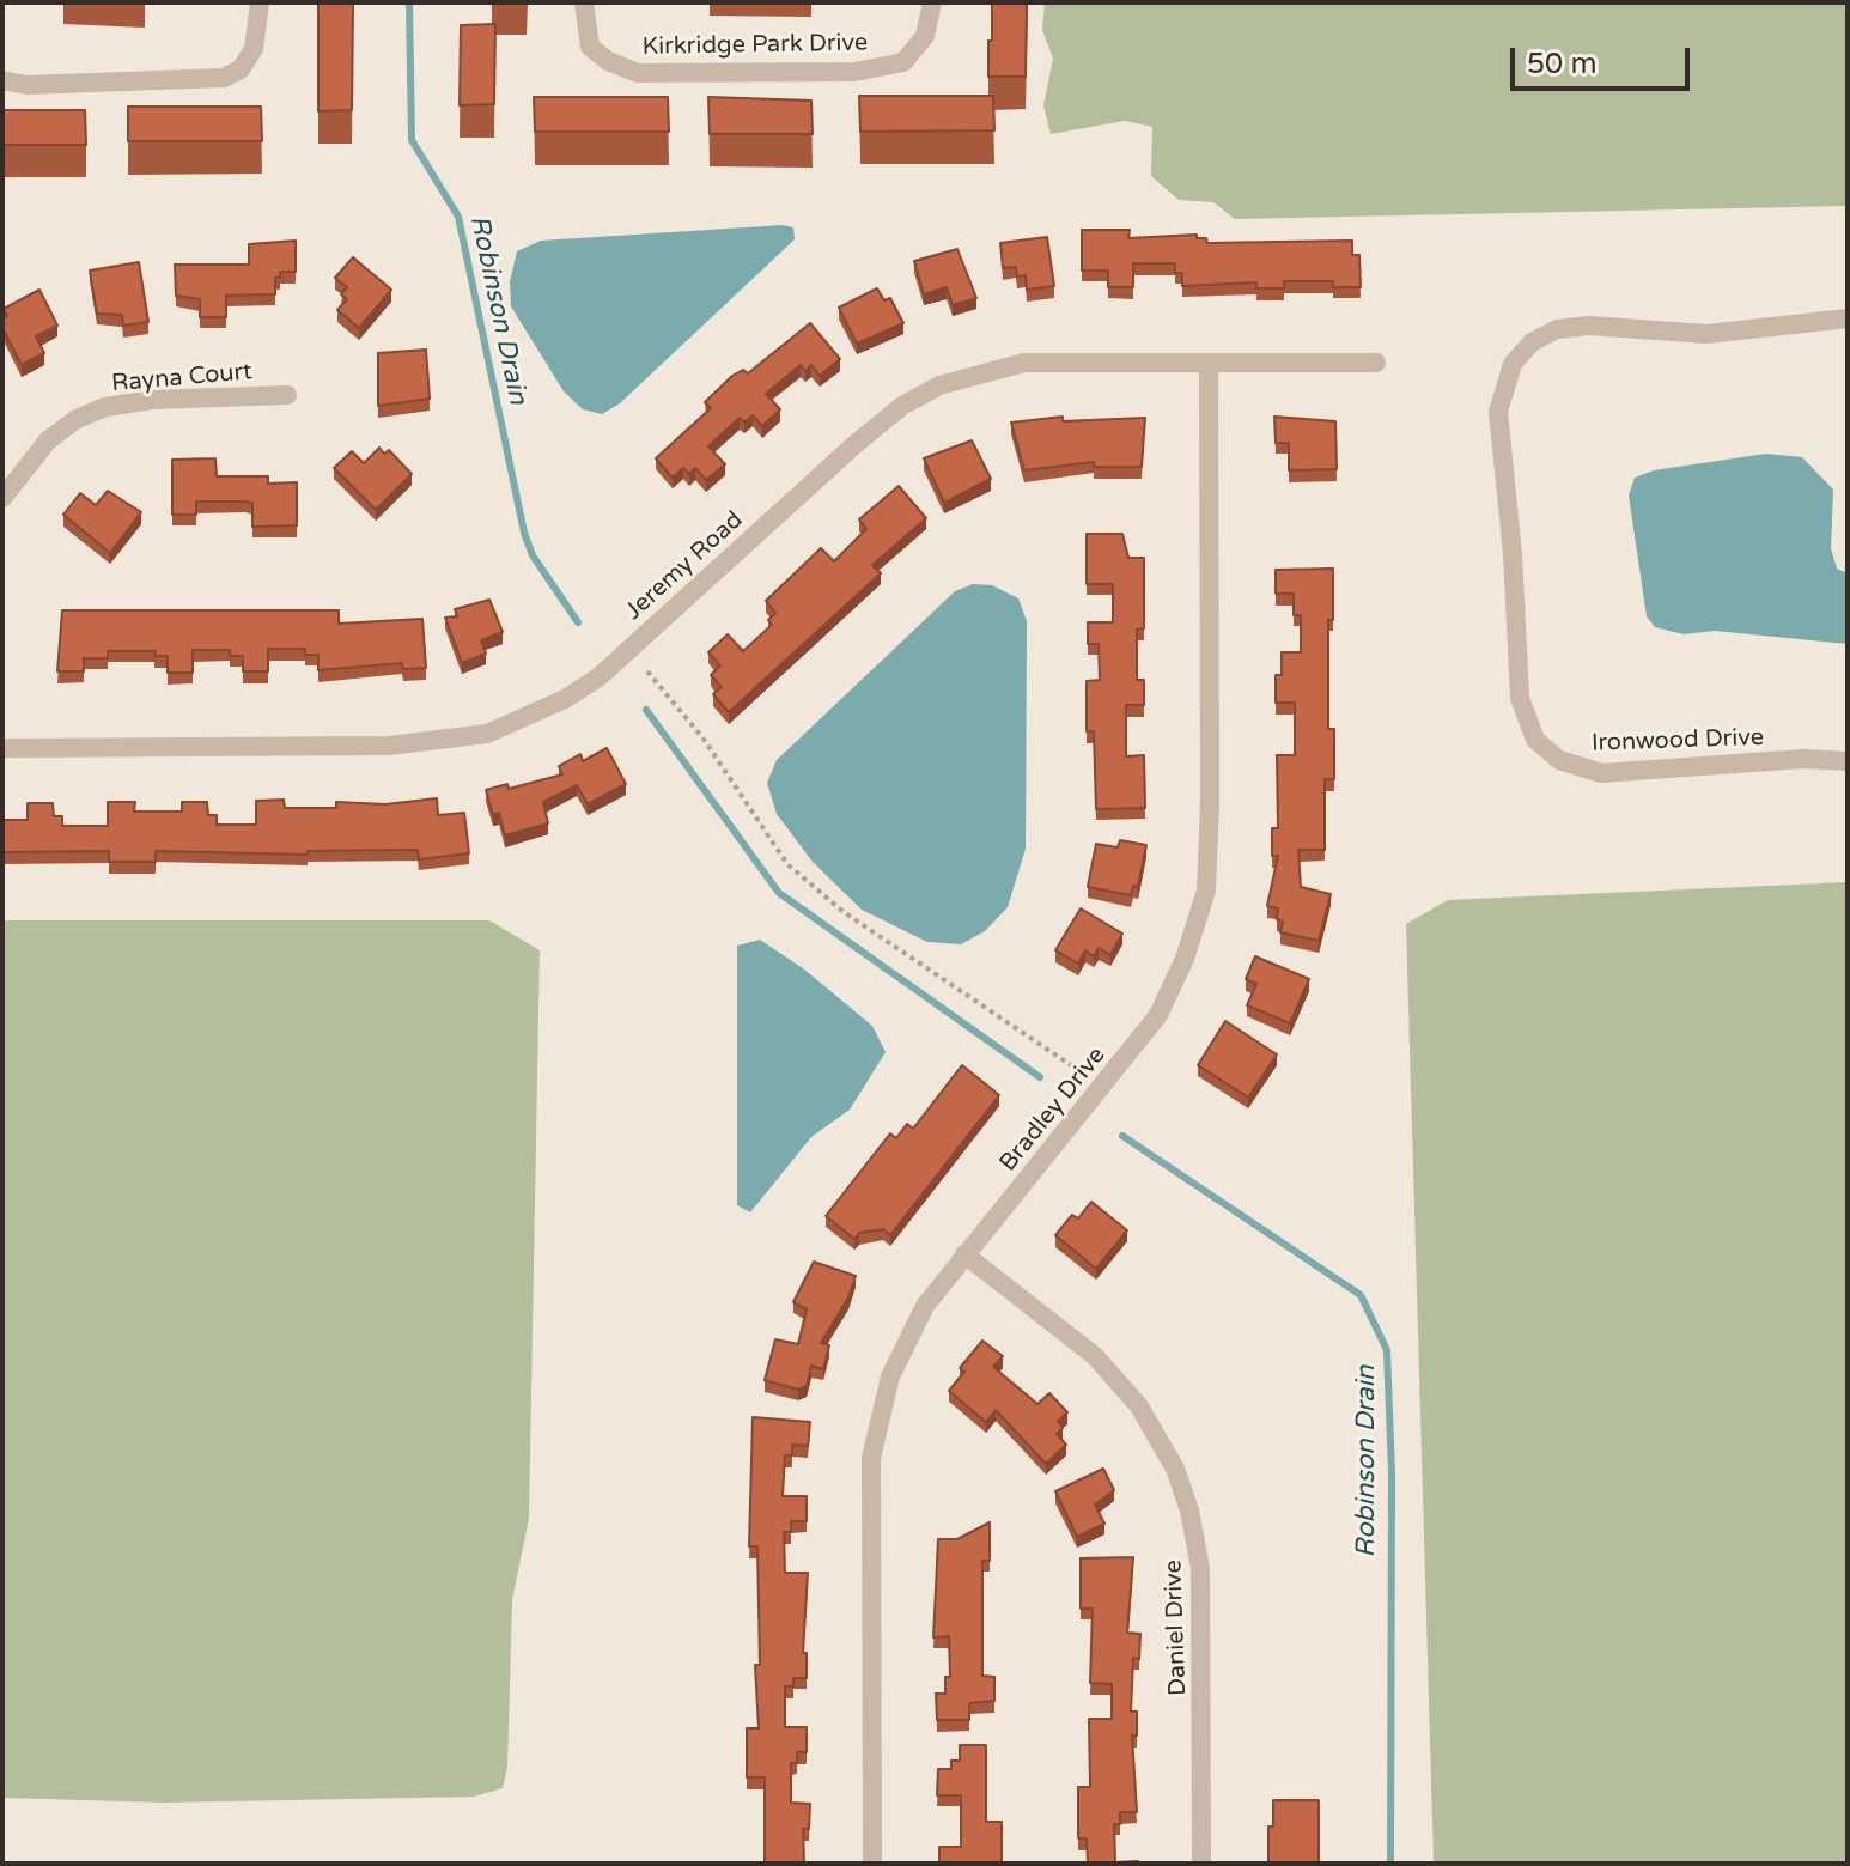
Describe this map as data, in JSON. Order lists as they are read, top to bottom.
{
  "streets": {
    "street": [
      "Kirkridge Park Drive",
      "Rayna Court",
      "Jeremy Road",
      "Ironwood Drive",
      "Bradley Drive",
      "Daniel Drive"
    ]
  },
  "crossings": [
    ["Jeremy Road", "Bradley Drive"],
    ["Bradley Drive", "Daniel Drive"]
  ],
  "water": ["Robinson Drain"],
  "scale_bar": "50 m"
}
